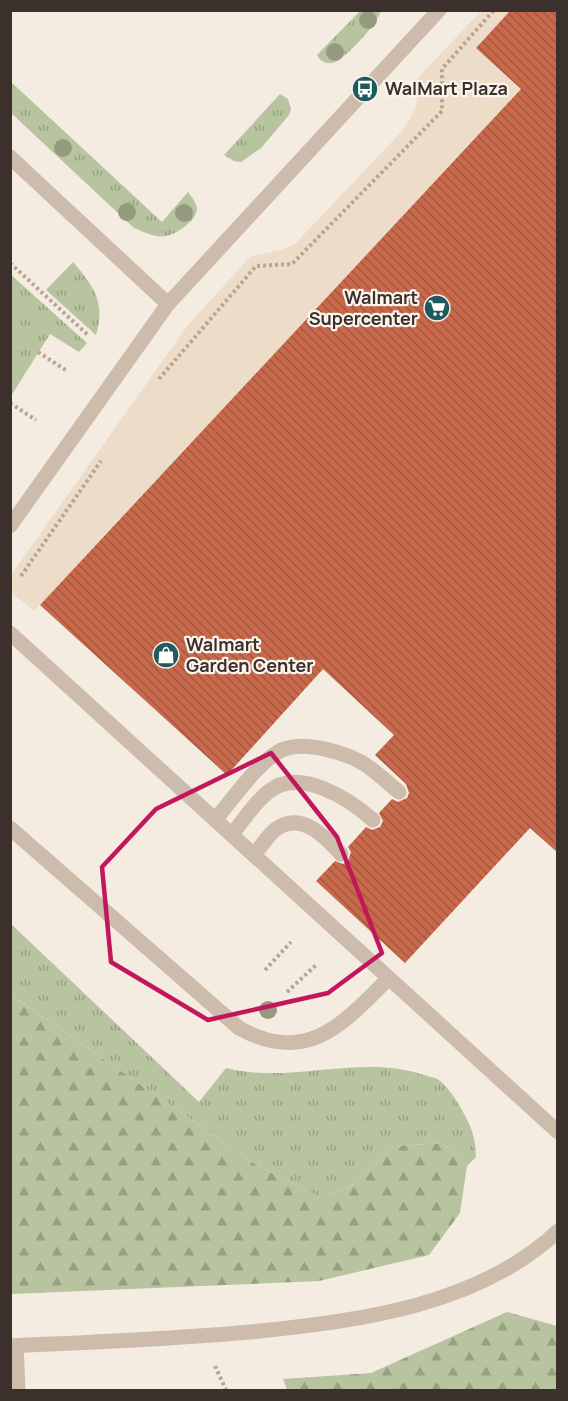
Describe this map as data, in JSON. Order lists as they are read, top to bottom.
{
  "places": {
    "bus stop": ["WalMart Plaza"],
    "supermarket": ["Walmart Supercenter"],
    "shop": ["Walmart Garden Center"]
  }
}
